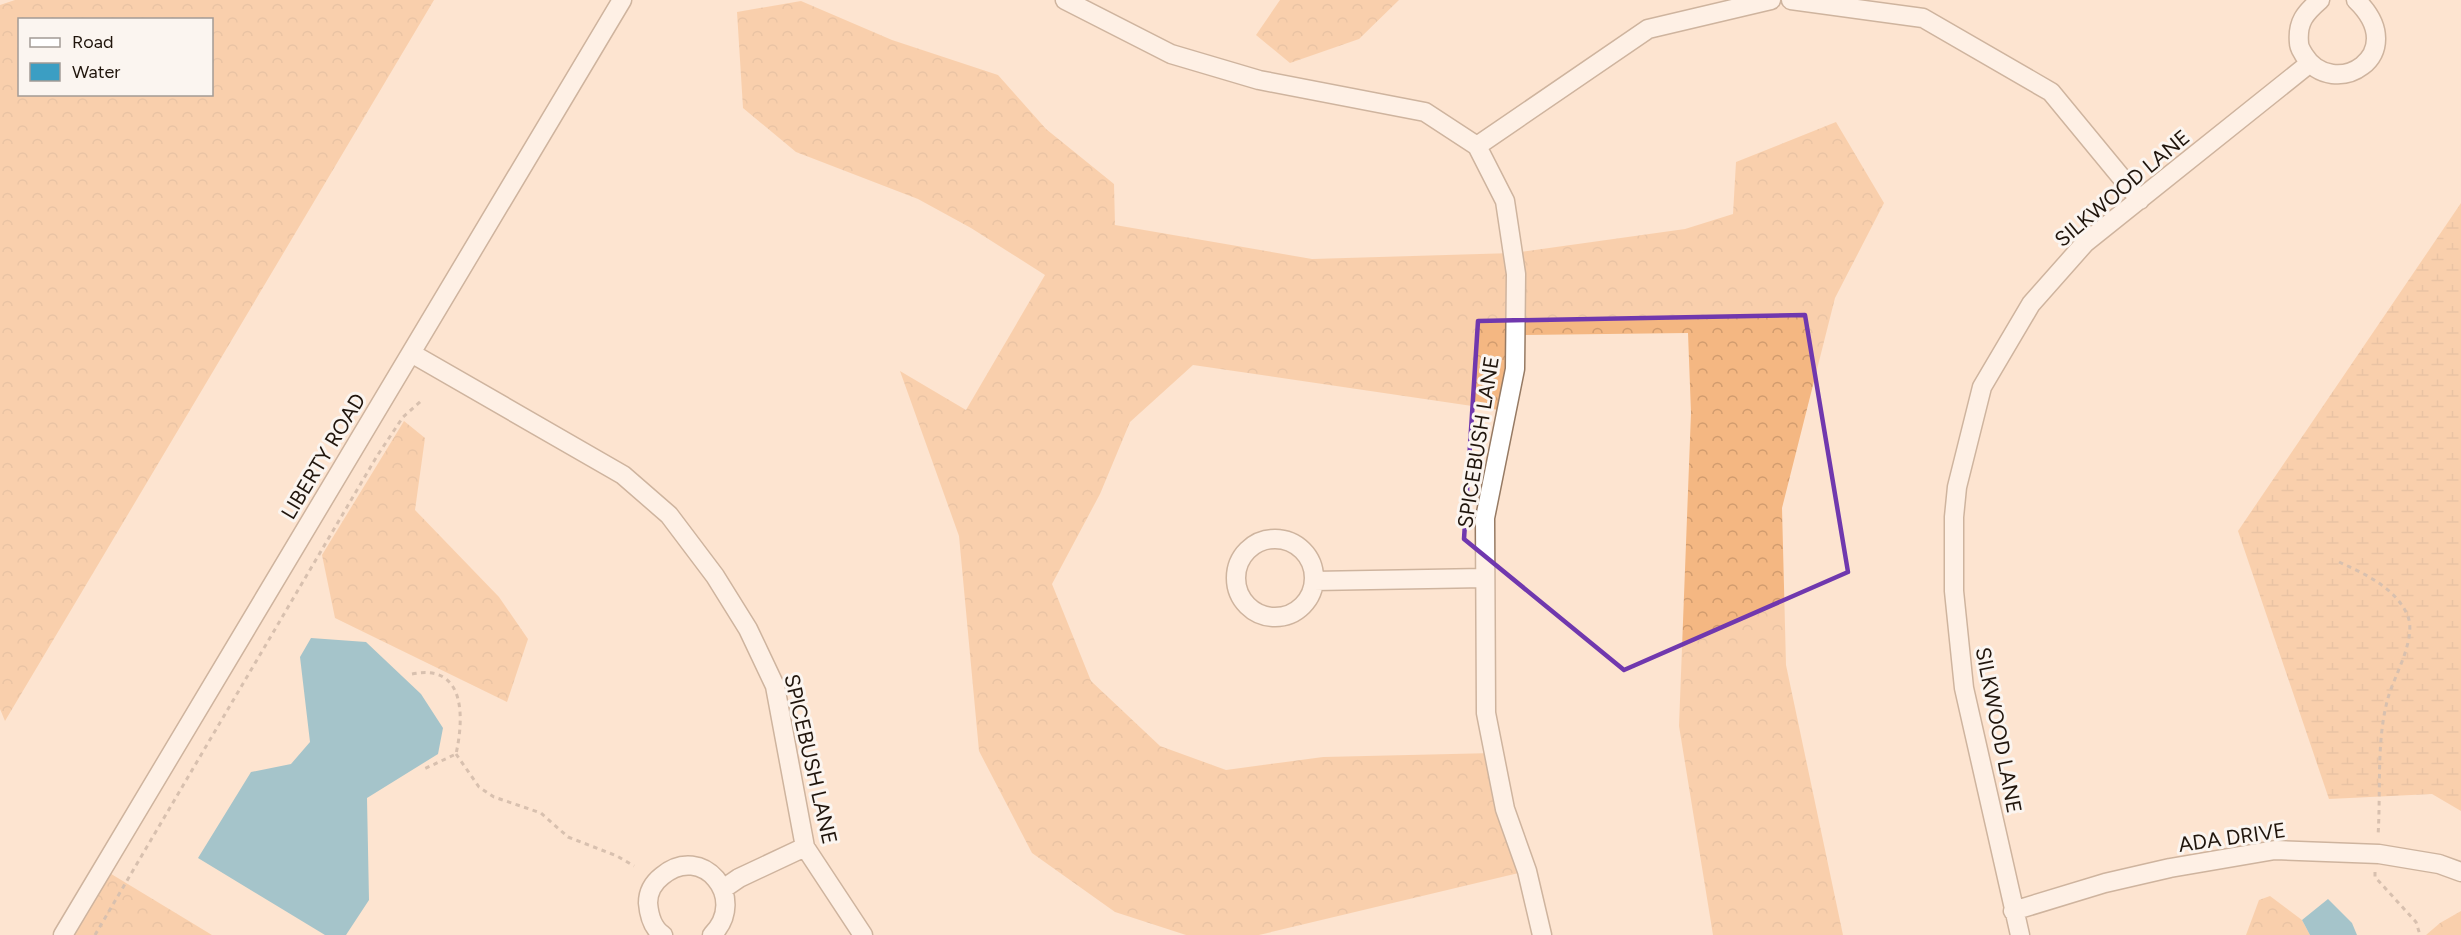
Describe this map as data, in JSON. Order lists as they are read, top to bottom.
{
  "streets": {
    "street": [
      "SILKWOOD LANE",
      "SPICEBUSH LANE",
      "LIBERTY ROAD",
      "ADA DRIVE"
    ]
  },
  "crossings": [
    ["SILKWOOD LANE", "ADA DRIVE"],
    ["SPICEBUSH LANE", "LIBERTY ROAD"]
  ],
  "legend": ["Road", "Water"]
}
